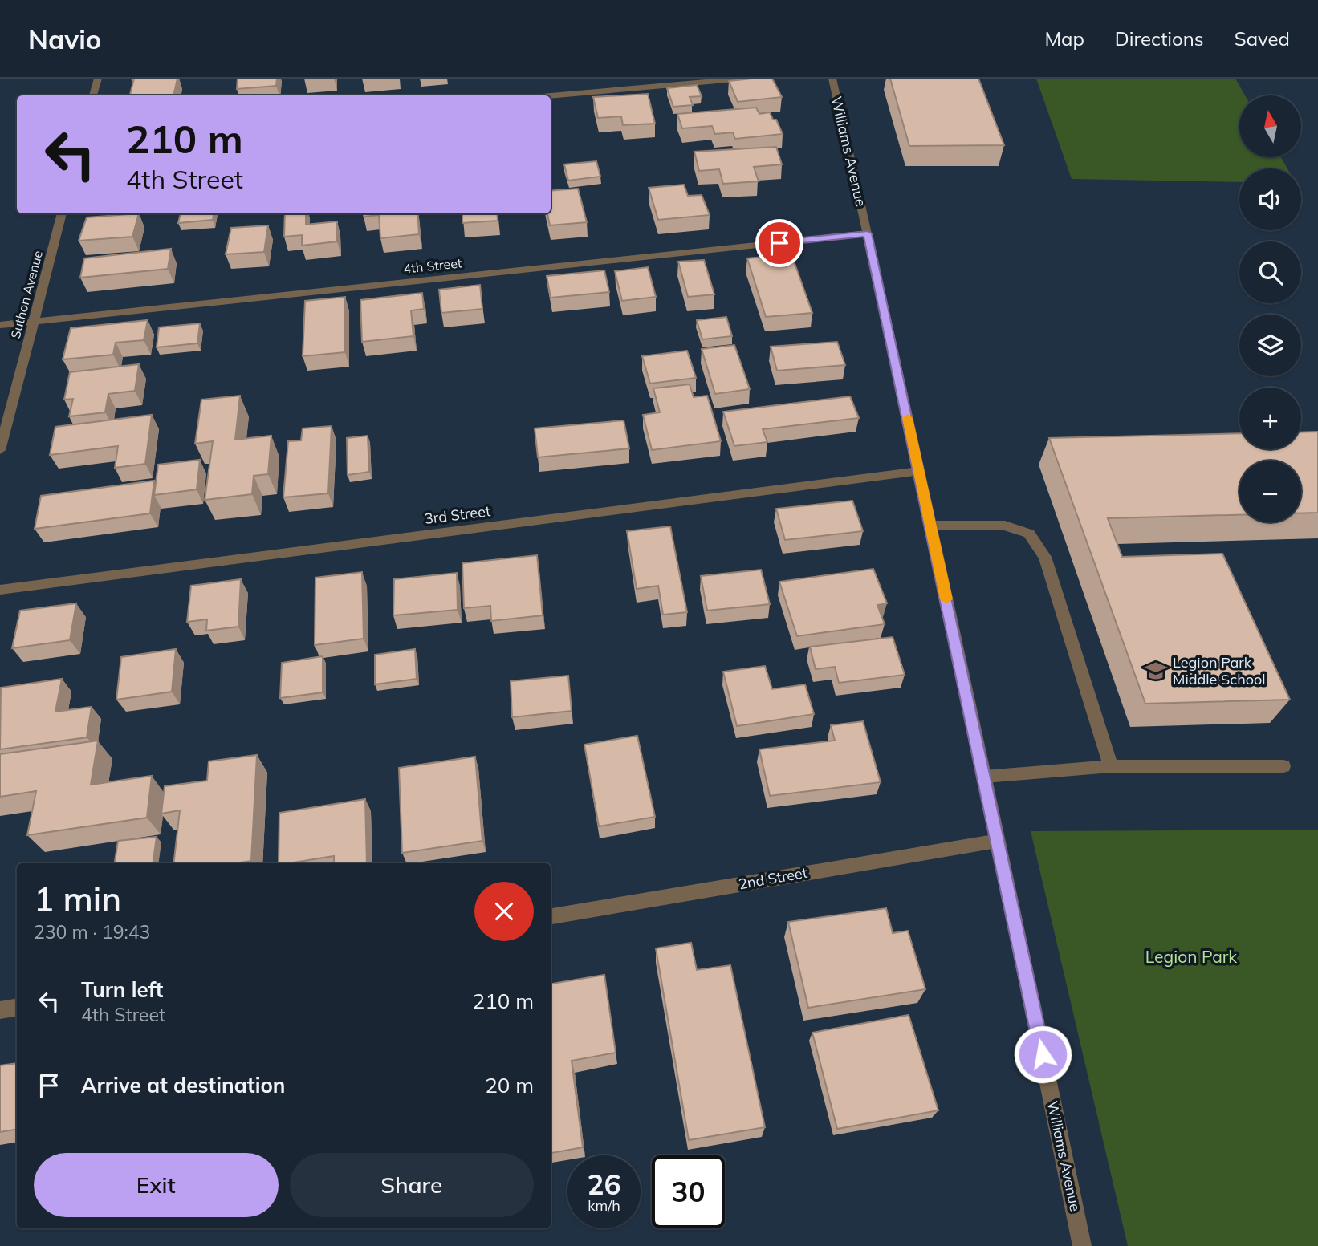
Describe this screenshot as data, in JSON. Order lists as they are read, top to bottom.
{
  "streets": {
    "street": [
      "Williams Avenue",
      "4th Street",
      "Suthon Avenue",
      "3rd Street",
      "2nd Street"
    ]
  },
  "crossings": [
    ["Williams Avenue", "4th Street"],
    ["Williams Avenue", "3rd Street"],
    ["Williams Avenue", "2nd Street"],
    ["4th Street", "Suthon Avenue"]
  ],
  "parks": ["Legion Park"],
  "places": {
    "school or university": ["Legion Park Middle School"]
  },
  "north": "top",
  "page": {
    "header": "Navio",
    "nav": ["Map", "Directions", "Saved"],
    "map_buttons": ["+", "−"],
    "turn": ["210 m", "4th Street"],
    "heading": ["1 min", "230 m · 19:43"],
    "list": [
      {
        "name": "Turn left",
        "note": "4th Street",
        "value": "210 m"
      },
      {
        "name": "Arrive at destination",
        "value": "20 m"
      }
    ],
    "buttons": ["Exit", "Share"],
    "speed": "26 km/h",
    "limit": "30"
  }
}
